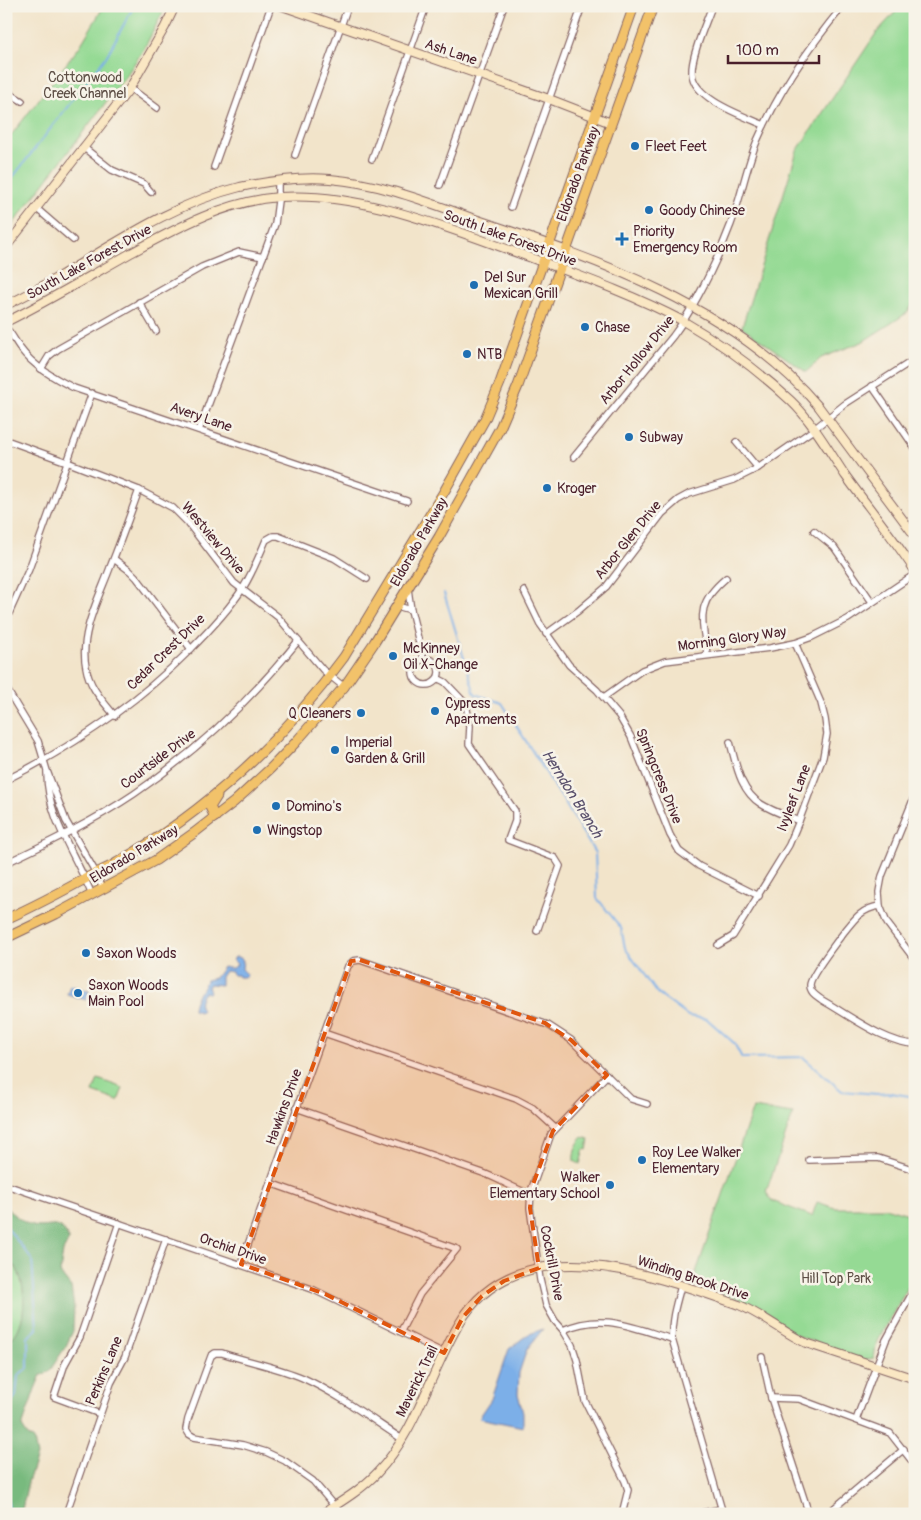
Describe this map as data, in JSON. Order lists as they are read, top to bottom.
{
  "streets": {
    "main road": [
      "Ash Lane",
      "Eldorado Parkway",
      "South Lake Forest Drive",
      "Winding Brook Drive",
      "Maverick Trail"
    ],
    "street": [
      "Arbor Hollow Drive",
      "Avery Lane",
      "Westview Drive",
      "Arbor Glen Drive",
      "Morning Glory Way",
      "Cedar Crest Drive",
      "Courtside Drive",
      "Springcress Drive",
      "Ivyleaf Lane",
      "Hawkins Drive",
      "Orchid Drive",
      "Cockrill Drive",
      "Perkins Lane"
    ]
  },
  "crossings": [
    ["Ash Lane", "Eldorado Parkway"],
    ["Eldorado Parkway", "South Lake Forest Drive"],
    ["Eldorado Parkway", "Westview Drive"],
    ["South Lake Forest Drive", "Arbor Hollow Drive"],
    ["South Lake Forest Drive", "Arbor Glen Drive"],
    ["South Lake Forest Drive", "Morning Glory Way"],
    ["Westview Drive", "Cedar Crest Drive"],
    ["Westview Drive", "Courtside Drive"],
    ["Arbor Glen Drive", "Springcress Drive"],
    ["Morning Glory Way", "Springcress Drive"],
    ["Morning Glory Way", "Ivyleaf Lane"],
    ["Springcress Drive", "Ivyleaf Lane"],
    ["Hawkins Drive", "Orchid Drive"],
    ["Hawkins Drive", "Cockrill Drive"],
    ["Orchid Drive", "Perkins Lane"],
    ["Orchid Drive", "Maverick Trail"],
    ["Cockrill Drive", "Winding Brook Drive"],
    ["Cockrill Drive", "Maverick Trail"],
    ["Winding Brook Drive", "Maverick Trail"]
  ],
  "water": ["Herndon Branch"],
  "parks": ["Cottonwood Creek Channel", "Hill Top Park"],
  "places": {
    "other": [
      "Fleet Feet",
      "Goody Chinese",
      "Del Sur Mexican Grill",
      "Chase",
      "NTB",
      "Subway",
      "Kroger",
      "McKinney Oil X-Change",
      "Cypress Apartments",
      "Q Cleaners",
      "Imperial Garden & Grill",
      "Domino's",
      "Wingstop",
      "Saxon Woods",
      "Saxon Woods Main Pool",
      "Roy Lee Walker Elementary",
      "Walker Elementary School"
    ],
    "health": ["Priority Emergency Room"]
  },
  "scale_bar": "100 m"
}
